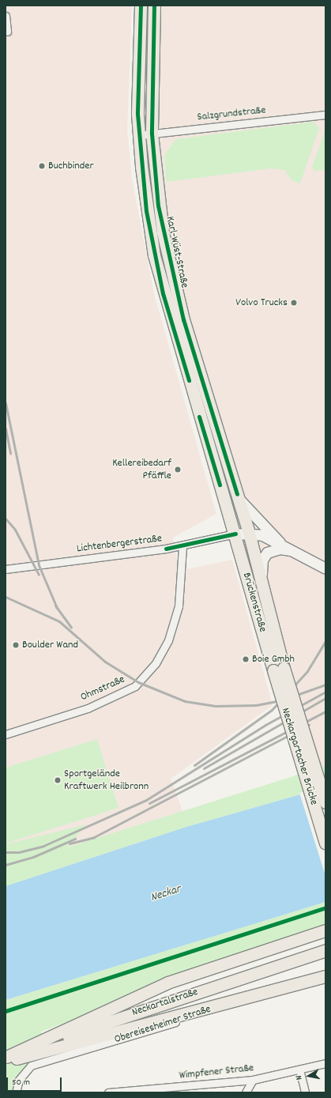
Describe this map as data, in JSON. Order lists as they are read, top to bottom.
{
  "streets": {
    "main road": [
      "Karl-Wüst-Straße",
      "Brückenstraße",
      "Neckargartacher Brücke",
      "Neckartalstraße",
      "Obereisesheimer Straße"
    ],
    "street": [
      "Salzgrundstraße",
      "Lichtenbergerstraße",
      "Ohmstraße",
      "Wimpfener Straße"
    ]
  },
  "crossings": [
    ["Salzgrundstraße", "Karl-Wüst-Straße"],
    ["Karl-Wüst-Straße", "Lichtenbergerstraße"],
    ["Karl-Wüst-Straße", "Brückenstraße"],
    ["Lichtenbergerstraße", "Brückenstraße"],
    ["Lichtenbergerstraße", "Ohmstraße"],
    ["Brückenstraße", "Neckargartacher Brücke"]
  ],
  "water": ["Neckar"],
  "places": [
    "Buchbinder",
    "Volvo Trucks",
    "Kellereibedarf Pfäffle",
    "Boulder Wand",
    "Boie Gmbh",
    "Sportgelände Kraftwerk Heilbronn"
  ],
  "scale_bar": "50 m",
  "north": "left"
}
